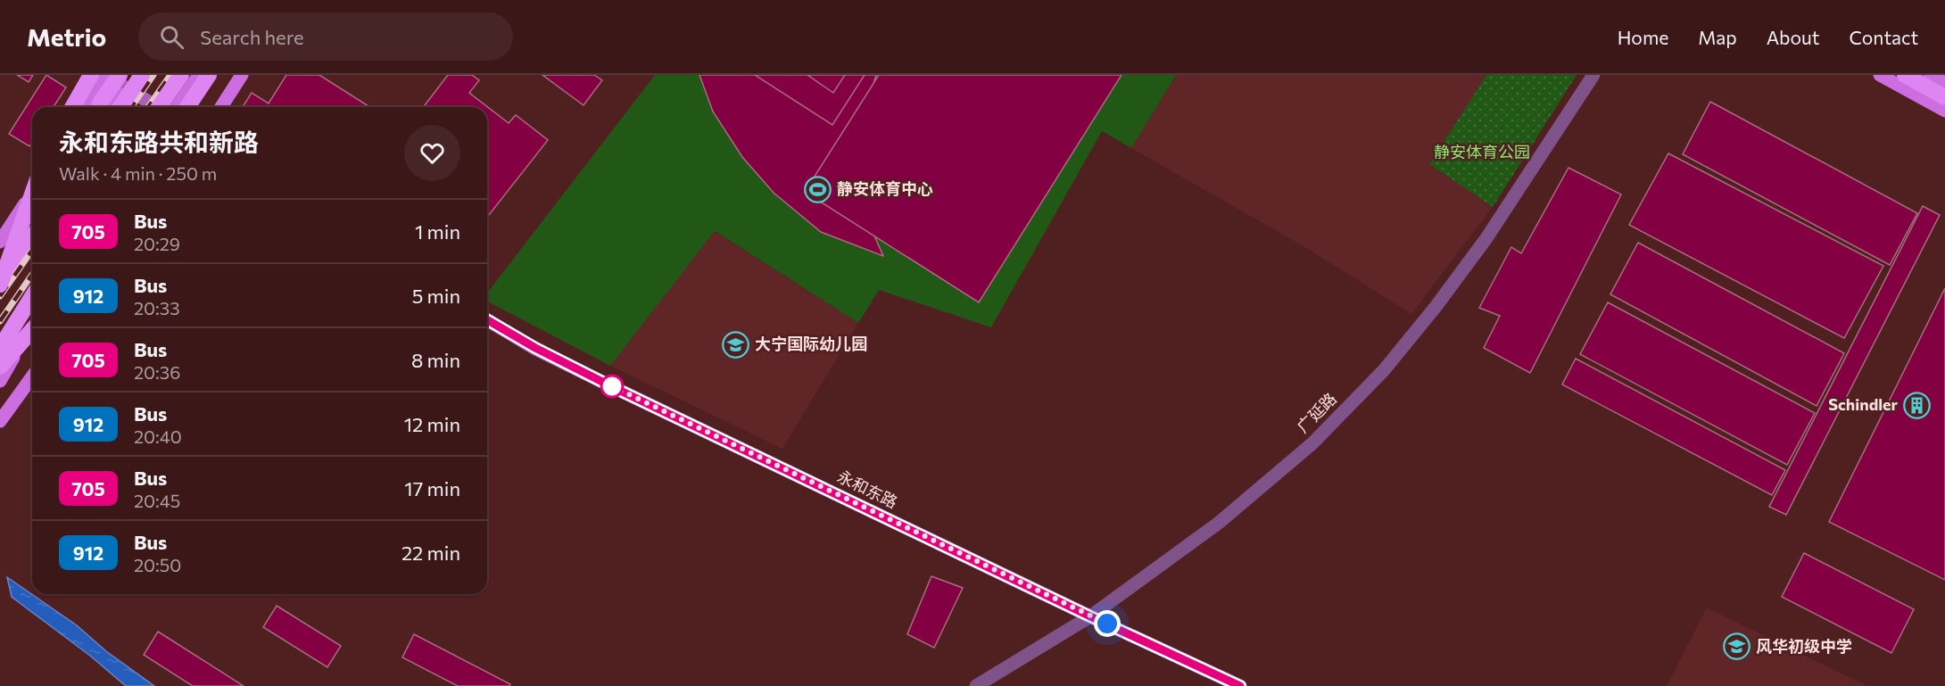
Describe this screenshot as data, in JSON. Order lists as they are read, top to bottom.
{
  "streets": {
    "street": ["广延路", "永和东路"]
  },
  "crossings": [
    ["广延路", "永和东路"]
  ],
  "parks": ["静安体育公园"],
  "places": {
    "sports": ["静安体育中心"],
    "school or university": ["大宁国际幼儿园", "风华初级中学"],
    "building": ["Schindler"]
  },
  "lines": ["bus line 705"],
  "page": {
    "header": "Metrio",
    "search": "Search here",
    "nav": [
      "Home",
      "Map",
      "About",
      "Contact"
    ],
    "heading": ["永和东路共和新路", "Walk · 4 min · 250 m"],
    "list": [
      {
        "mark": "705",
        "name": "Bus",
        "note": "20:29",
        "value": "1 min"
      },
      {
        "mark": "912",
        "name": "Bus",
        "note": "20:33",
        "value": "5 min"
      },
      {
        "mark": "705",
        "name": "Bus",
        "note": "20:36",
        "value": "8 min"
      },
      {
        "mark": "912",
        "name": "Bus",
        "note": "20:40",
        "value": "12 min"
      },
      {
        "mark": "705",
        "name": "Bus",
        "note": "20:45",
        "value": "17 min"
      },
      {
        "mark": "912",
        "name": "Bus",
        "note": "20:50",
        "value": "22 min"
      }
    ]
  }
}
